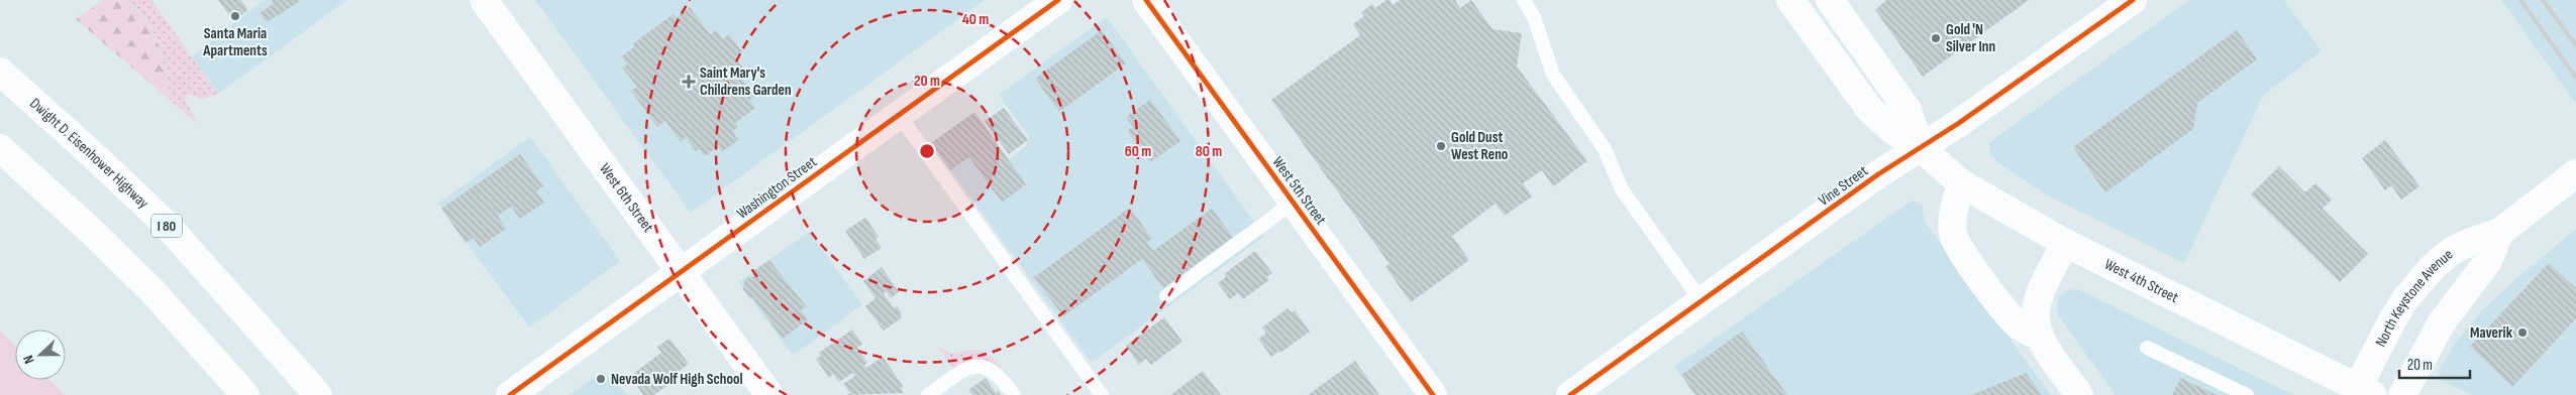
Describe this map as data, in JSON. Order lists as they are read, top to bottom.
{
  "streets": {
    "main road": [
      "Dwight D. Eisenhower Highway",
      "Vine Street",
      "Washington Street",
      "West 5th Street",
      "West 6th Street",
      "I 80",
      "West 4th Street",
      "North Keystone Avenue"
    ]
  },
  "crossings": [
    ["Vine Street", "West 4th Street"],
    ["Washington Street", "West 6th Street"],
    ["West 4th Street", "North Keystone Avenue"]
  ],
  "places": {
    "other": [
      "Santa Maria Apartments",
      "Gold 'N Silver Inn",
      "Gold Dust West Reno",
      "Maverik",
      "Nevada Wolf High School"
    ],
    "health": ["Saint Mary's Childrens Garden"]
  },
  "scale_bar": "20 m",
  "north": "left",
  "rings": [
    "40 m",
    "20 m",
    "60 m",
    "80 m"
  ]
}
